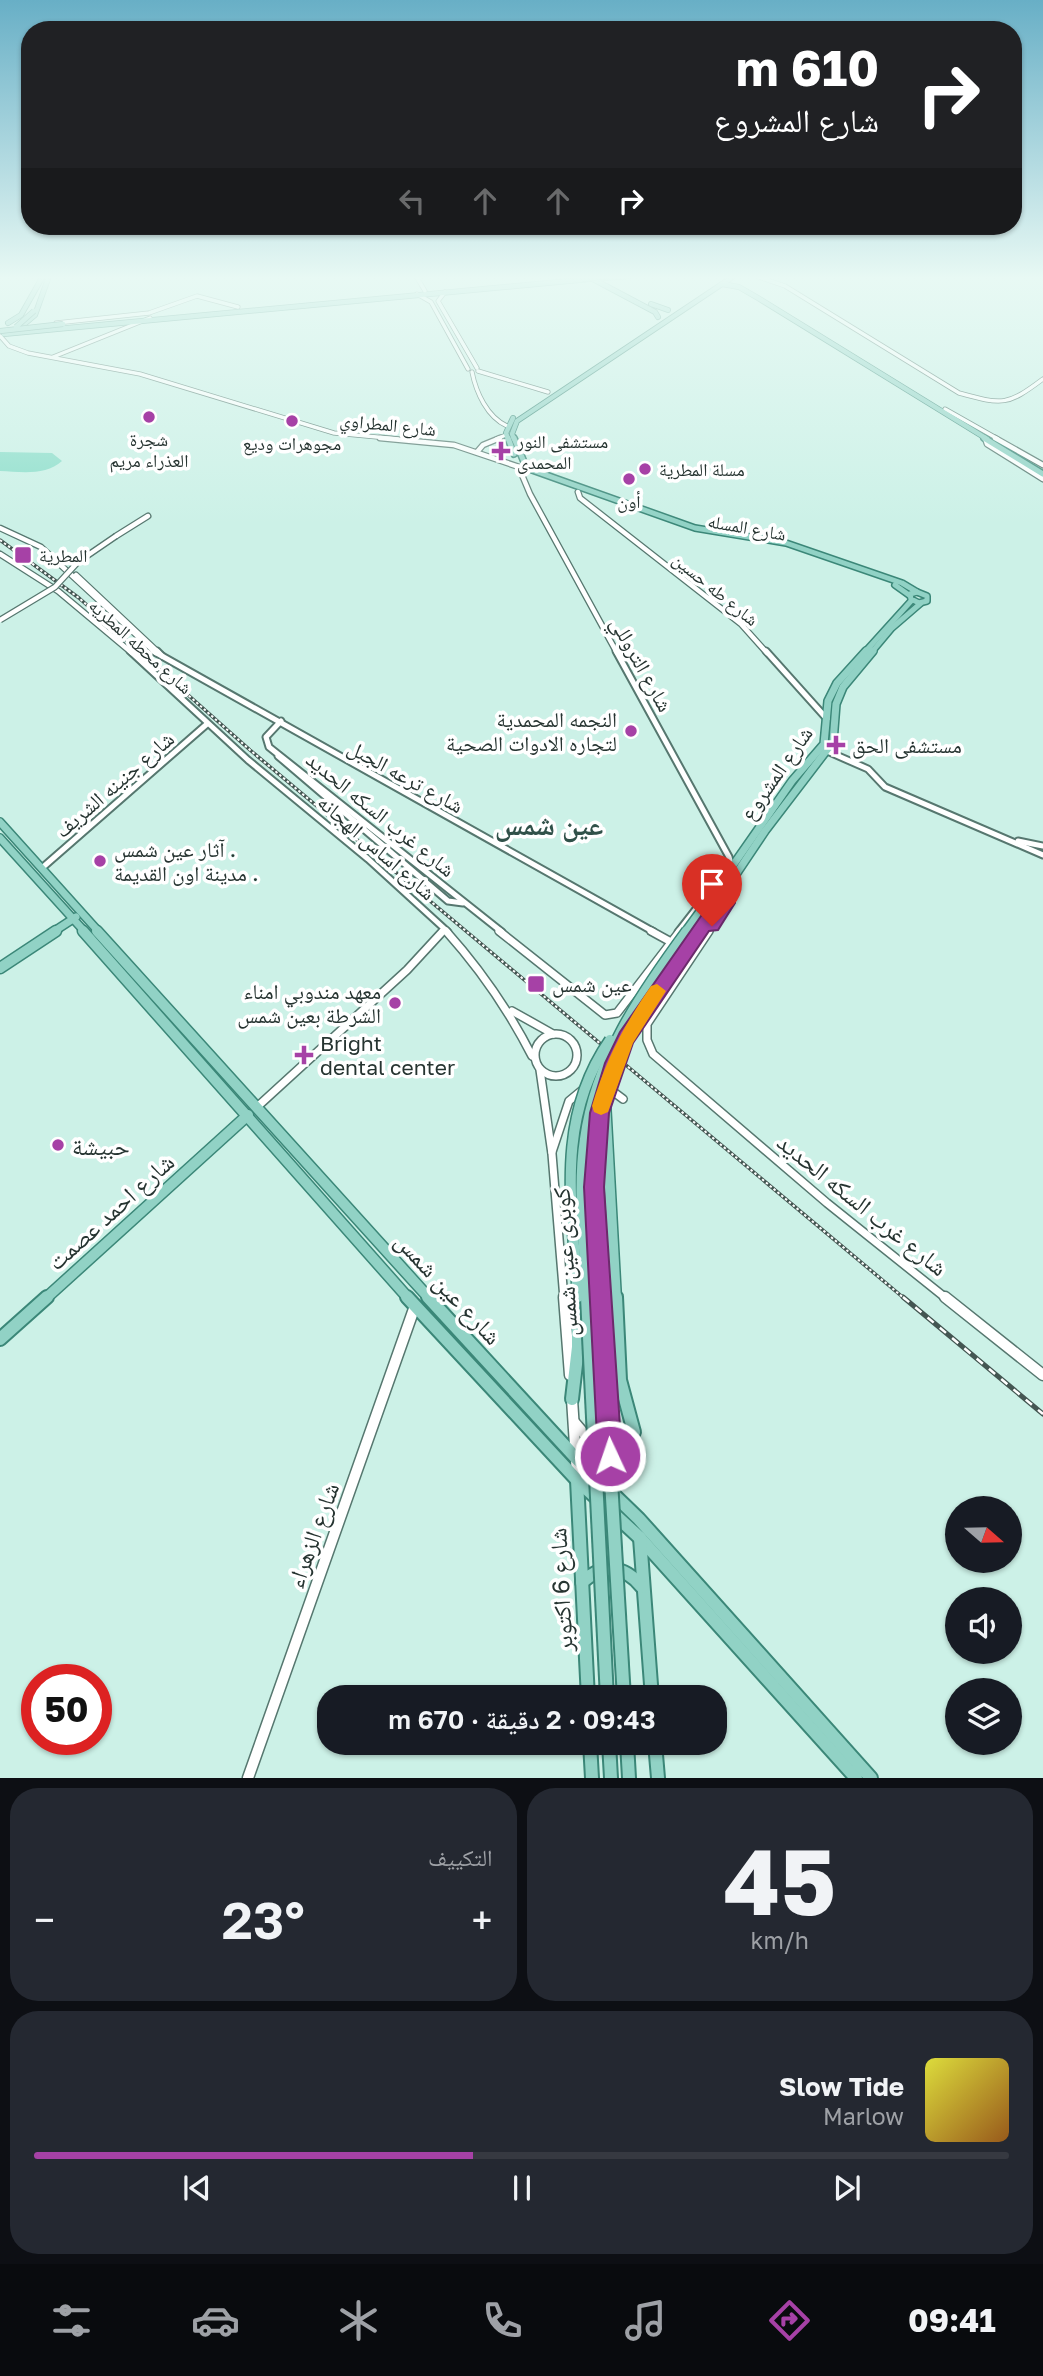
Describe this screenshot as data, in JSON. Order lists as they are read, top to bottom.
{
  "streets": {
    "main road": [
      "شارع المسله",
      "شارع المشروع",
      "شارع احمد عصمت",
      "كوبرى عين شمس",
      "شارع عين شمس",
      "شارع 6 اكتوبر"
    ],
    "street": [
      "شارع المطراوي",
      "شارع طه حسين",
      "شارع محطه المطريه",
      "شارع التروللي",
      "شارع ترعه الجبل",
      "شارع جنينه الشريف",
      "شارع غرب السكه الحديد",
      "شارع اساس الهجانه",
      "شارع الزهراء"
    ]
  },
  "crossings": [
    ["شارع المسله", "شارع طه حسين"],
    ["شارع المسله", "شارع المشروع"],
    ["شارع طه حسين", "شارع المشروع"],
    ["شارع محطه المطريه", "شارع جنينه الشريف"],
    ["شارع محطه المطريه", "شارع اساس الهجانه"],
    ["شارع التروللي", "شارع المشروع"],
    ["شارع التروللي", "كوبرى عين شمس"],
    ["شارع المشروع", "شارع ترعه الجبل"],
    ["شارع المشروع", "شارع غرب السكه الحديد"],
    ["شارع المشروع", "كوبرى عين شمس"],
    ["شارع ترعه الجبل", "شارع غرب السكه الحديد"],
    ["شارع جنينه الشريف", "شارع اساس الهجانه"],
    ["شارع جنينه الشريف", "شارع عين شمس"],
    ["شارع اساس الهجانه", "شارع احمد عصمت"],
    ["شارع احمد عصمت", "شارع عين شمس"],
    ["شارع عين شمس", "شارع الزهراء"],
    ["شارع عين شمس", "شارع 6 اكتوبر"]
  ],
  "districts": ["عين شمس"],
  "places": {
    "other": [
      "شجرة العذراء مريم",
      "مجوهرات وديع",
      "مسلة المطرية",
      "أون",
      "النجمه المحمدية لتجاره الادوات الصحية",
      "آثار عين شمس . مدينة اون القديمة .",
      "معهد مندوبي امناء الشرطة بعين شمس",
      "حبيشة"
    ],
    "health": ["مستشفى النور المحمدى", "مستشفى الحق", "Bright dental center"],
    "transit": ["المطرية", "عين شمس"]
  },
  "north": "right",
  "page": {
    "turn": ["610 m", "شارع المشروع"],
    "limit": "50",
    "trip": "09:43 · 2 دقيقة · 670 m",
    "tile": [
      ["45", "km/h"],
      "التكييف"
    ],
    "heat": ["−", "23°", "+"],
    "song": ["Slow Tide", "Marlow"],
    "tabs": "09:41"
  }
}
